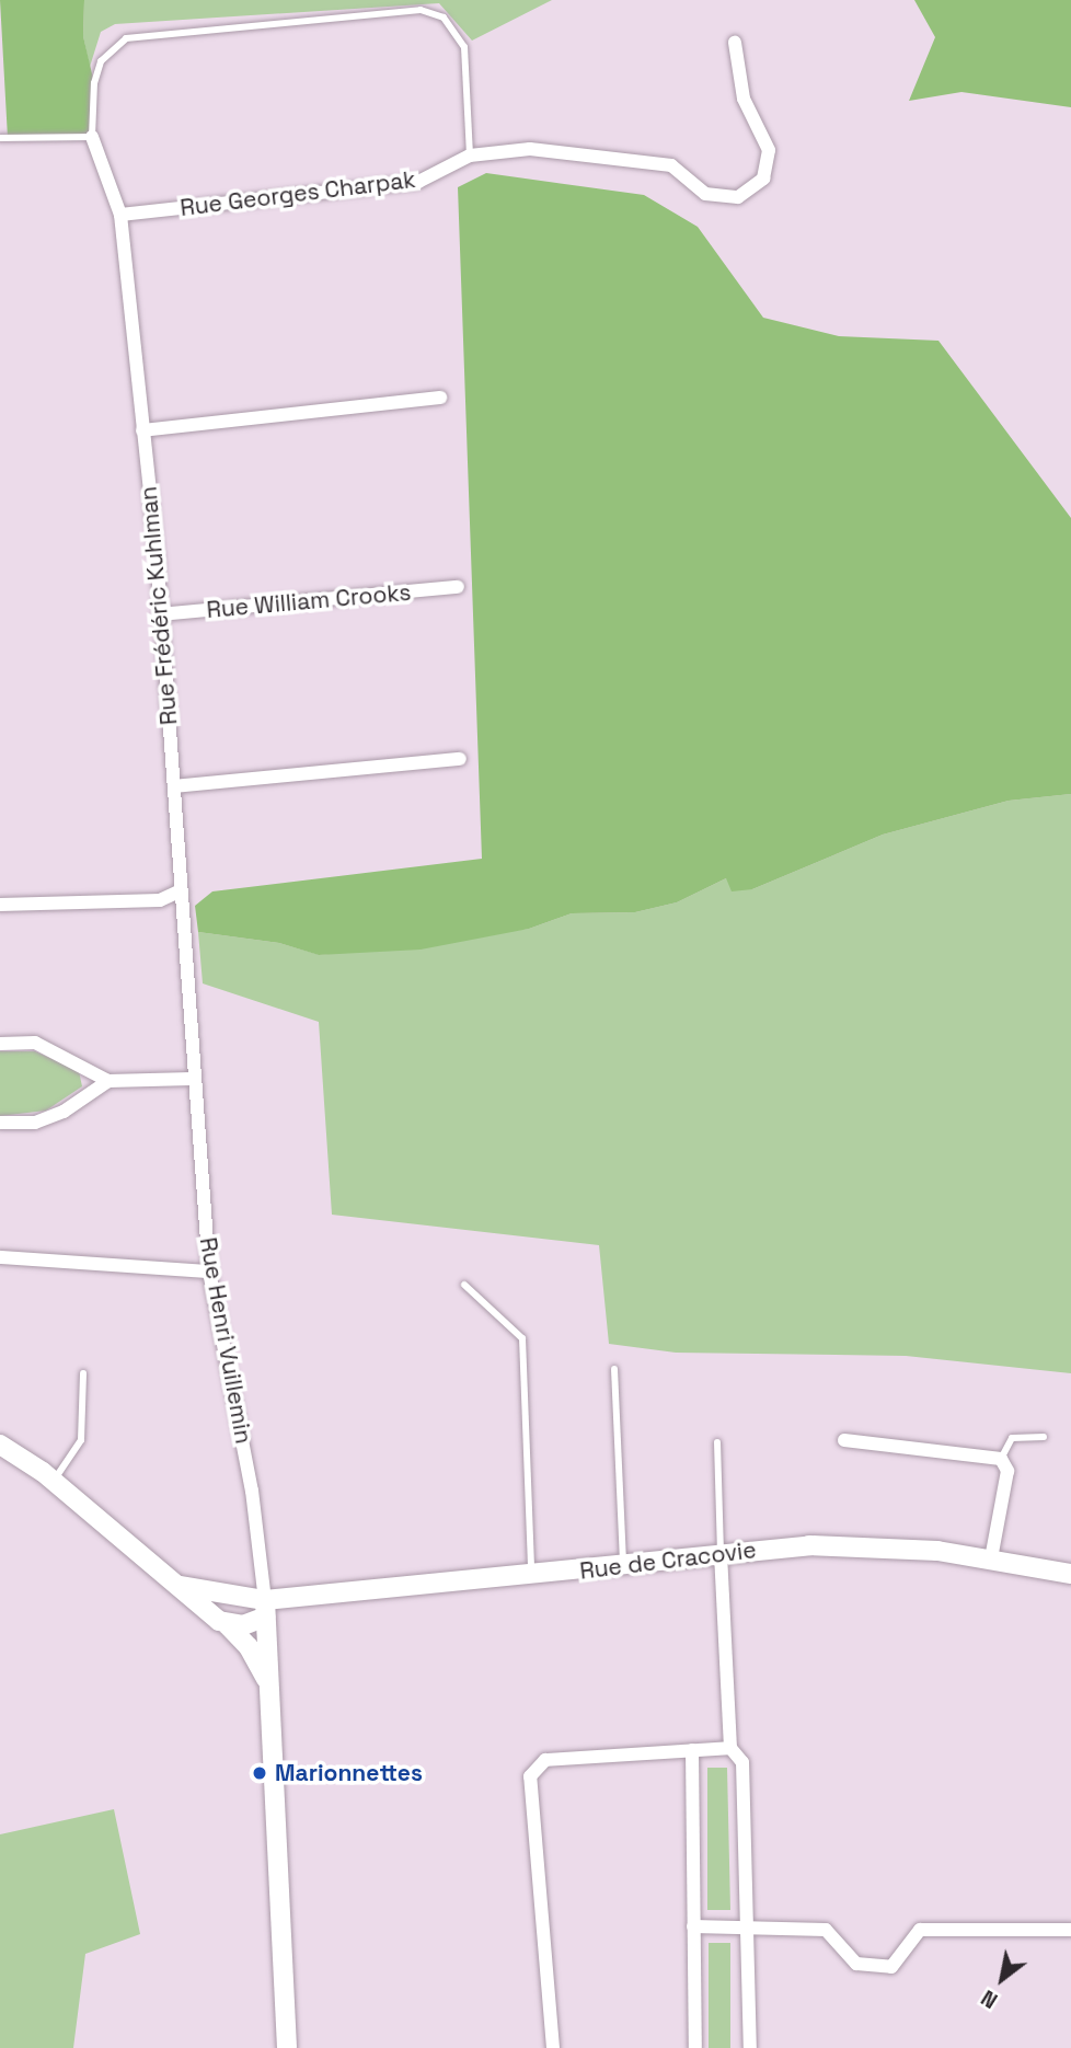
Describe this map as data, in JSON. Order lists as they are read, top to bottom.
{
  "streets": {
    "street": [
      "Rue Georges Charpak",
      "Rue William Crooks",
      "Rue Frédéric Kuhlman",
      "Rue Henri Vuillemin",
      "Rue de Cracovie"
    ]
  },
  "crossings": [
    ["Rue Georges Charpak", "Rue Frédéric Kuhlman"],
    ["Rue William Crooks", "Rue Frédéric Kuhlman"],
    ["Rue Frédéric Kuhlman", "Rue Henri Vuillemin"],
    ["Rue Henri Vuillemin", "Rue de Cracovie"]
  ],
  "places": ["Marionnettes"],
  "north": "bottom left"
}
